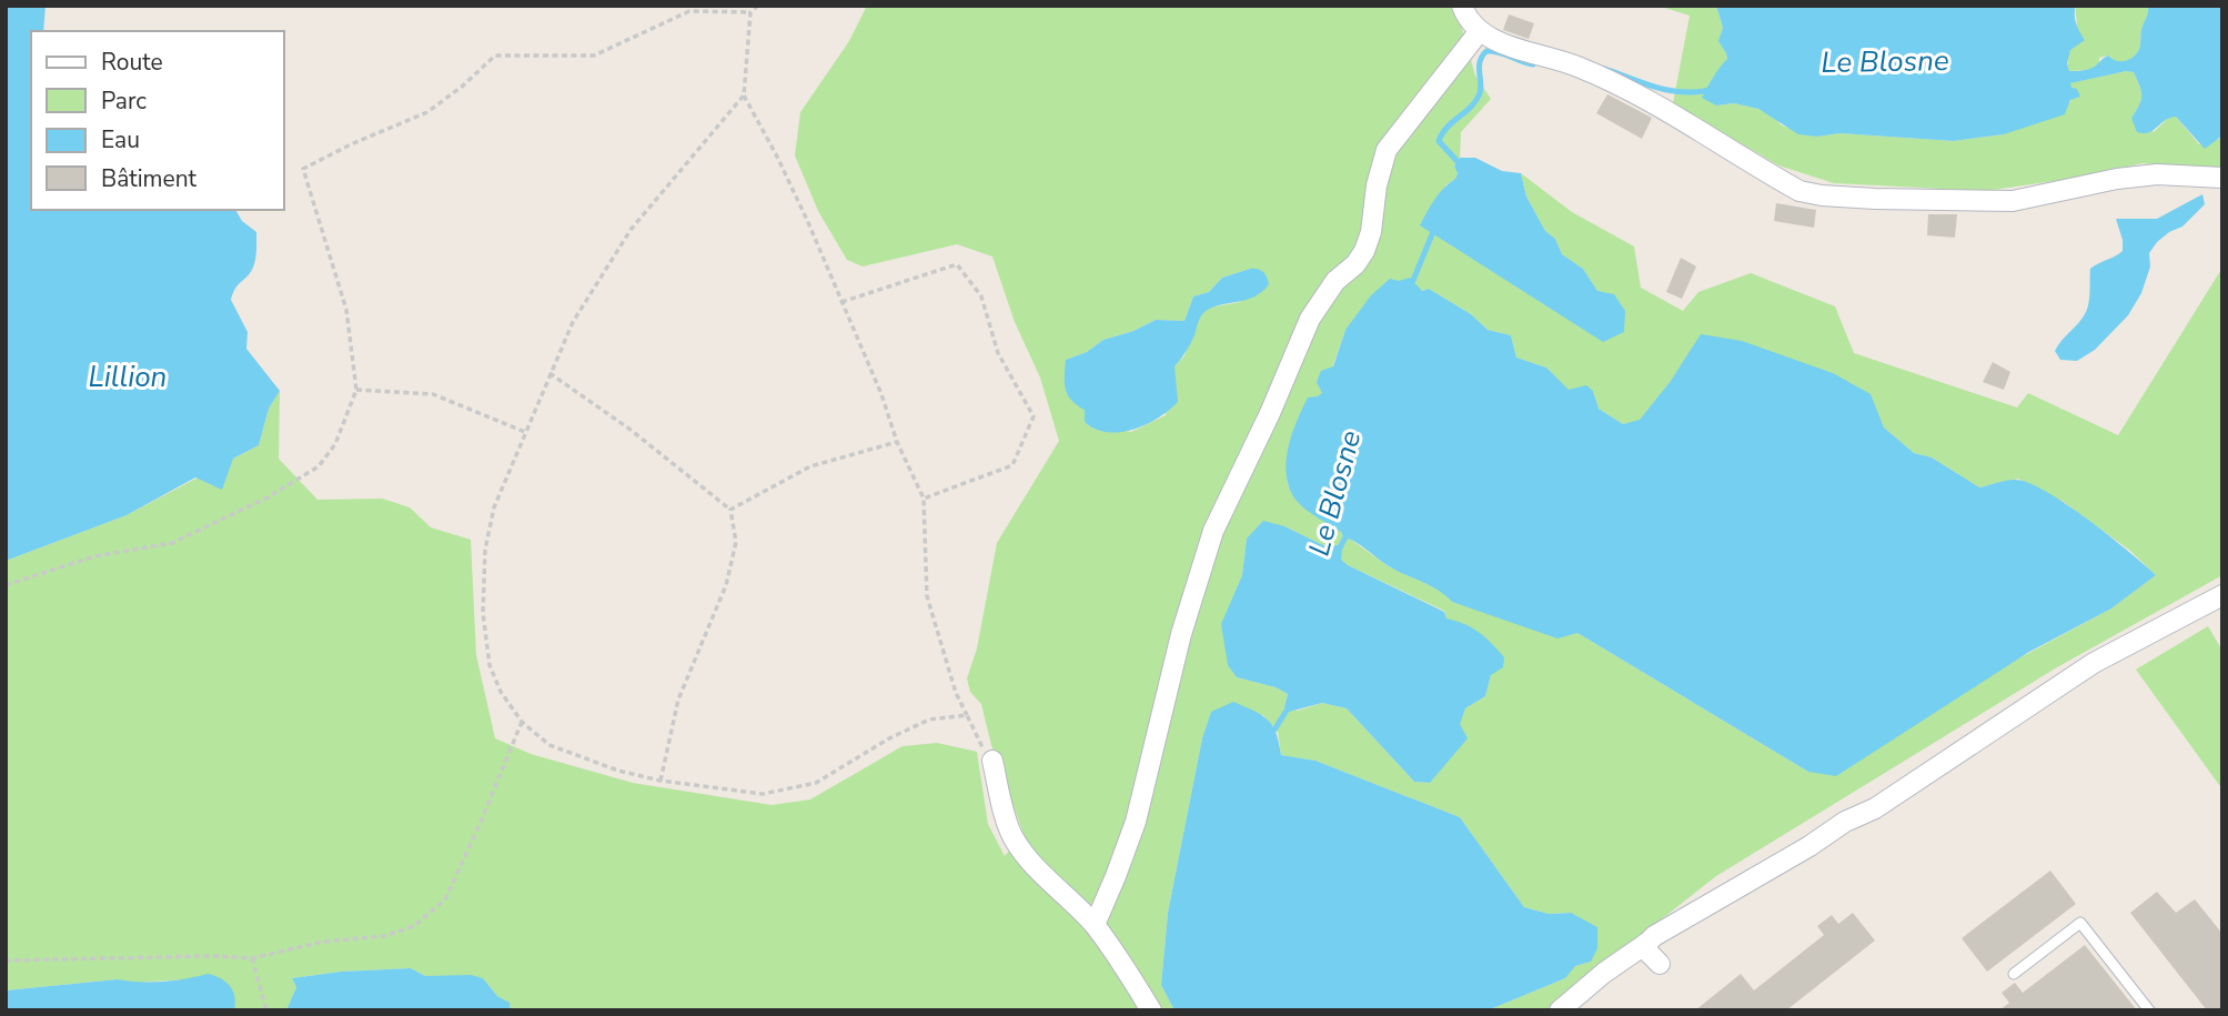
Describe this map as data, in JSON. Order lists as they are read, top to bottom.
{
  "water": ["Le Blosne", "Lillion"],
  "legend": [
    "Route",
    "Parc",
    "Eau",
    "Bâtiment"
  ]
}
